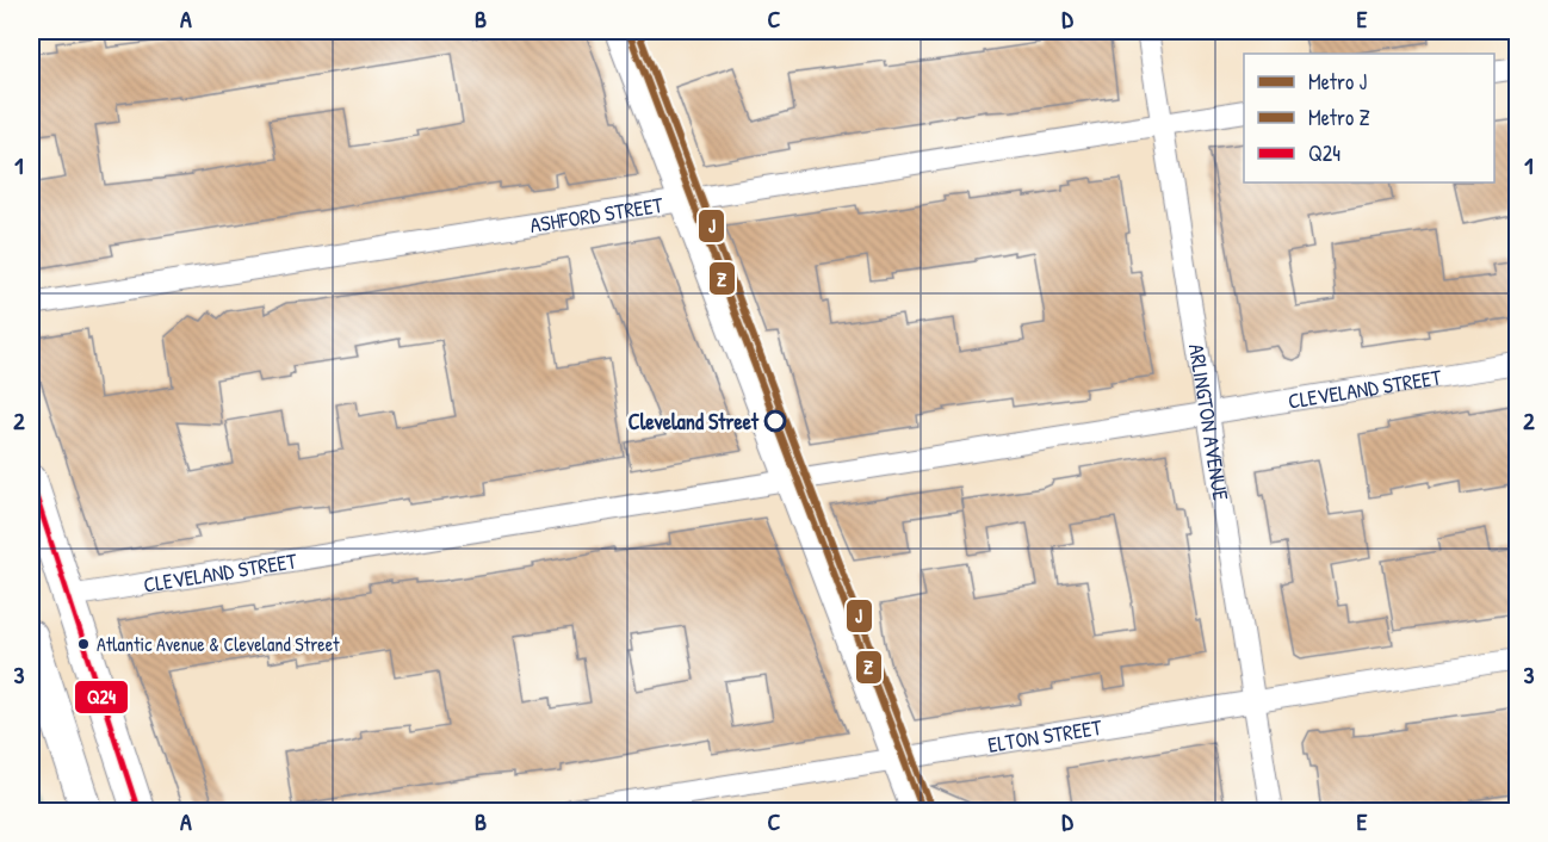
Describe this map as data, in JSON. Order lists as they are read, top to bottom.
{
  "streets": {
    "street": [
      "ASHFORD STREET",
      "CLEVELAND STREET",
      "ARLINGTON AVENUE",
      "ELTON STREET"
    ]
  },
  "crossings": [
    ["ASHFORD STREET", "ARLINGTON AVENUE"],
    ["CLEVELAND STREET", "ARLINGTON AVENUE"],
    ["ARLINGTON AVENUE", "ELTON STREET"]
  ],
  "places": ["Cleveland Street", "Atlantic Avenue & Cleveland Street"],
  "lines": ["metro line J", "metro line Z", "transit line Q24"],
  "legend": ["Metro J", "Metro Z", "Q24"],
  "grid": {
    "columns": [
      "A",
      "B",
      "C",
      "D",
      "E"
    ],
    "rows": ["1", "2", "3"]
  }
}
